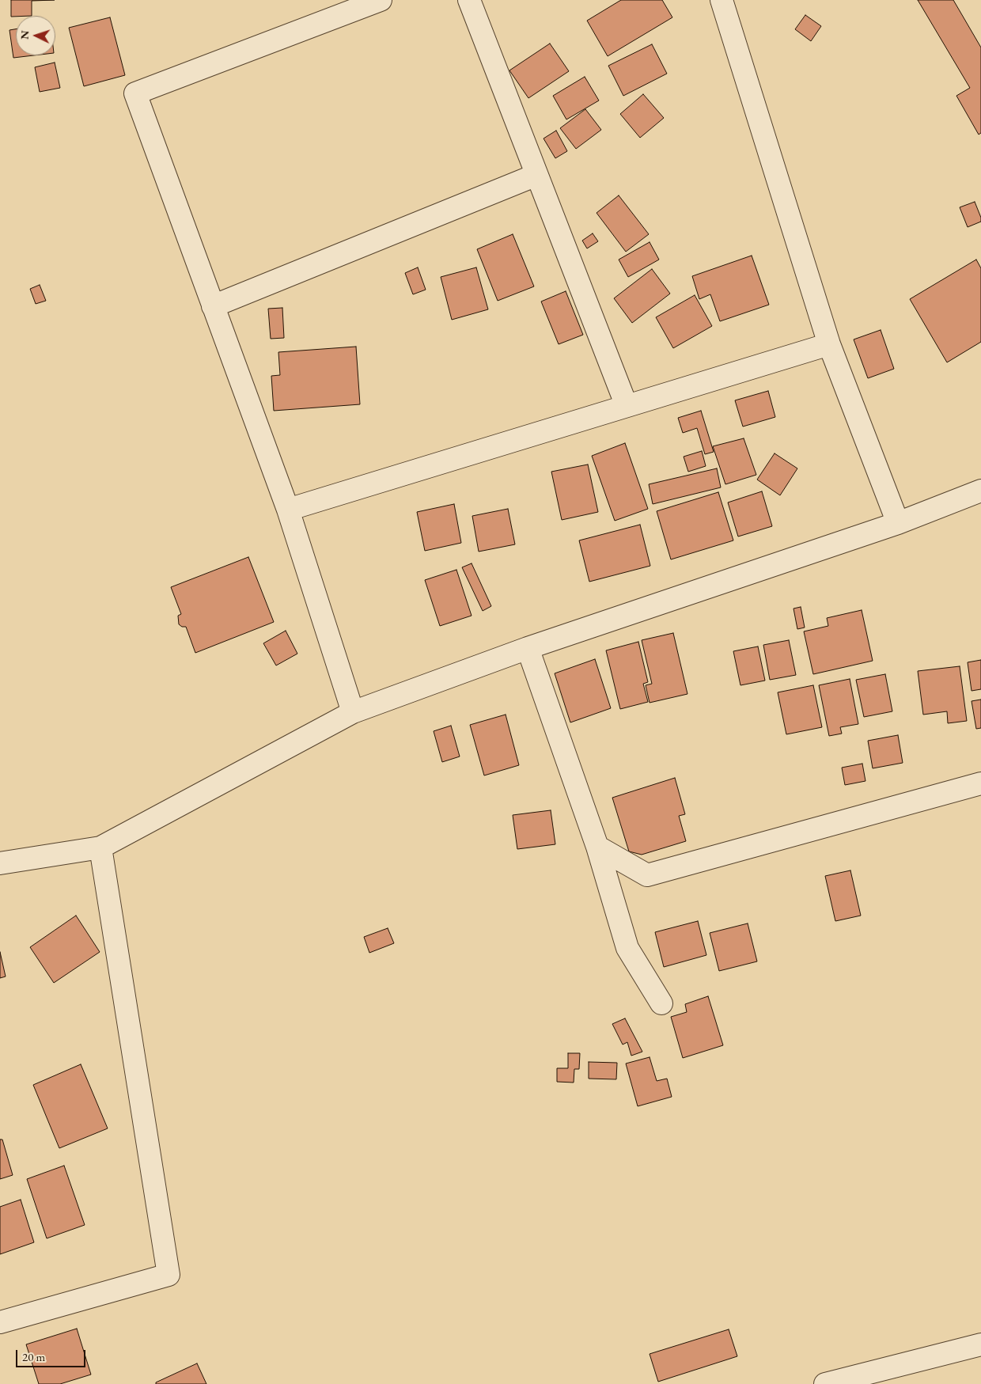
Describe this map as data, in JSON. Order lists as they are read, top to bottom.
{
  "scale_bar": "20 m",
  "north": "left"
}
